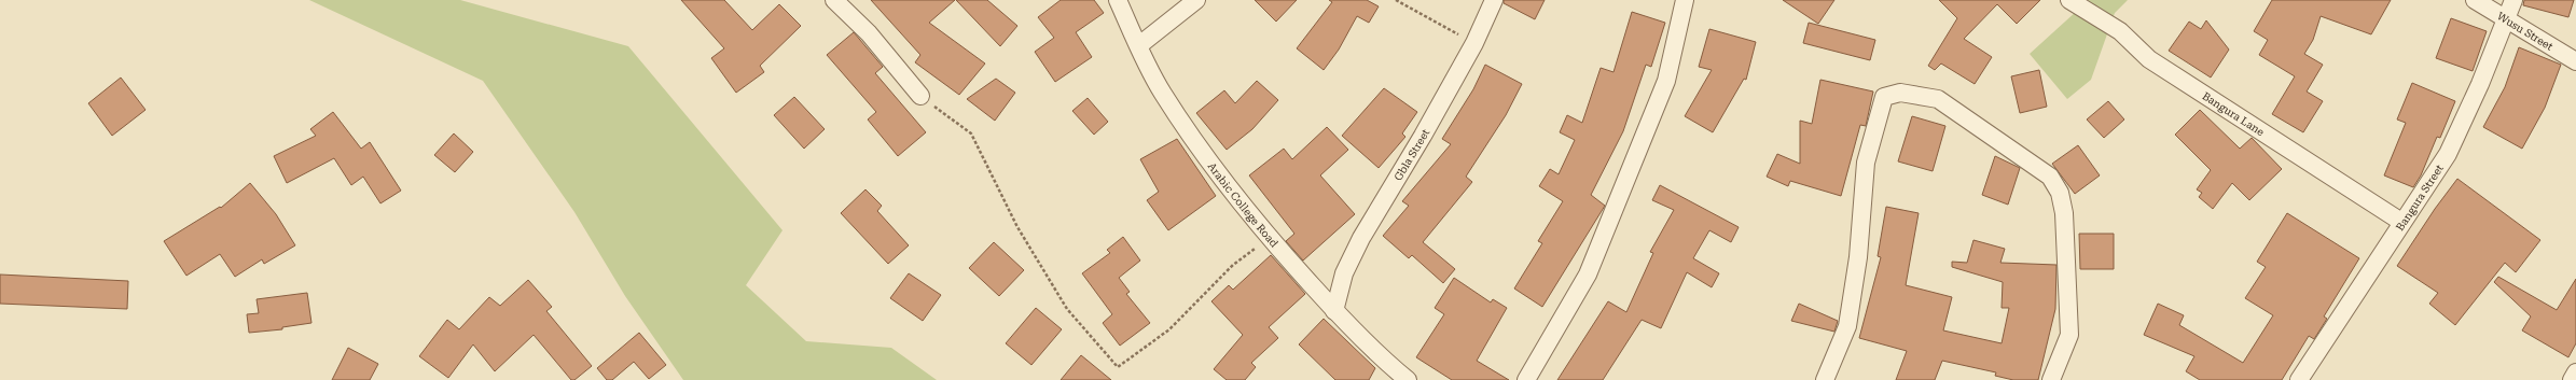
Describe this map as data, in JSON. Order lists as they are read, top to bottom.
{
  "streets": {
    "street": [
      "Wusu Street",
      "Bangura Lane",
      "Gbla Street",
      "Bangura Street",
      "Arabic College Road"
    ]
  },
  "crossings": [
    ["Wusu Street", "Bangura Street"],
    ["Bangura Lane", "Bangura Street"],
    ["Gbla Street", "Arabic College Road"]
  ]
}
